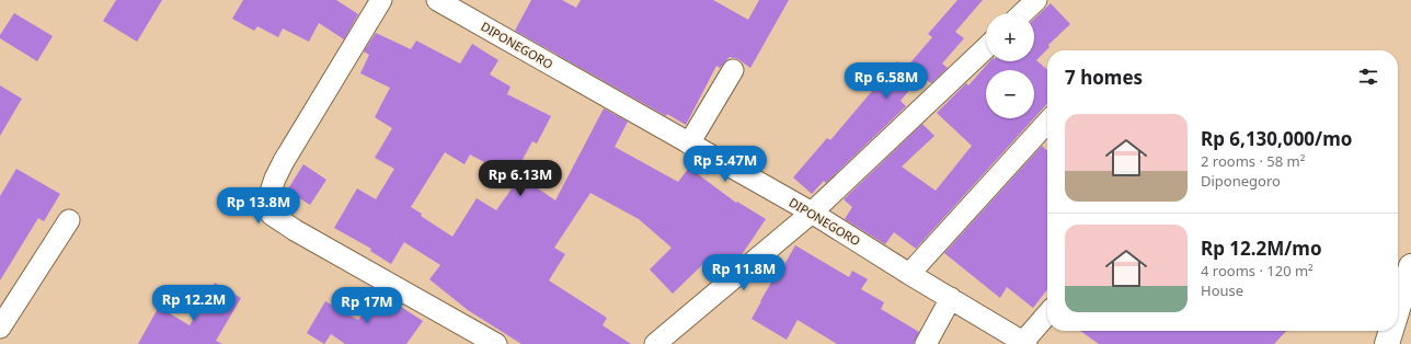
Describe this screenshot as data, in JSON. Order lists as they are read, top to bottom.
{
  "streets": {
    "street": ["DIPONEGORO"]
  },
  "page": {
    "map_buttons": ["+", "−"],
    "heading": "7 homes",
    "price": [
      "Rp 6.58M",
      "Rp 5.47M",
      "Rp 6.13M",
      "Rp 13.8M",
      "Rp 11.8M",
      "Rp 12.2M",
      "Rp 17M"
    ],
    "list": [
      {
        "name": "Rp 6,130,000/mo",
        "note": "2 rooms · 58 m² · Diponegoro"
      },
      {
        "name": "Rp 12.2M/mo",
        "note": "4 rooms · 120 m² · House"
      }
    ]
  }
}
